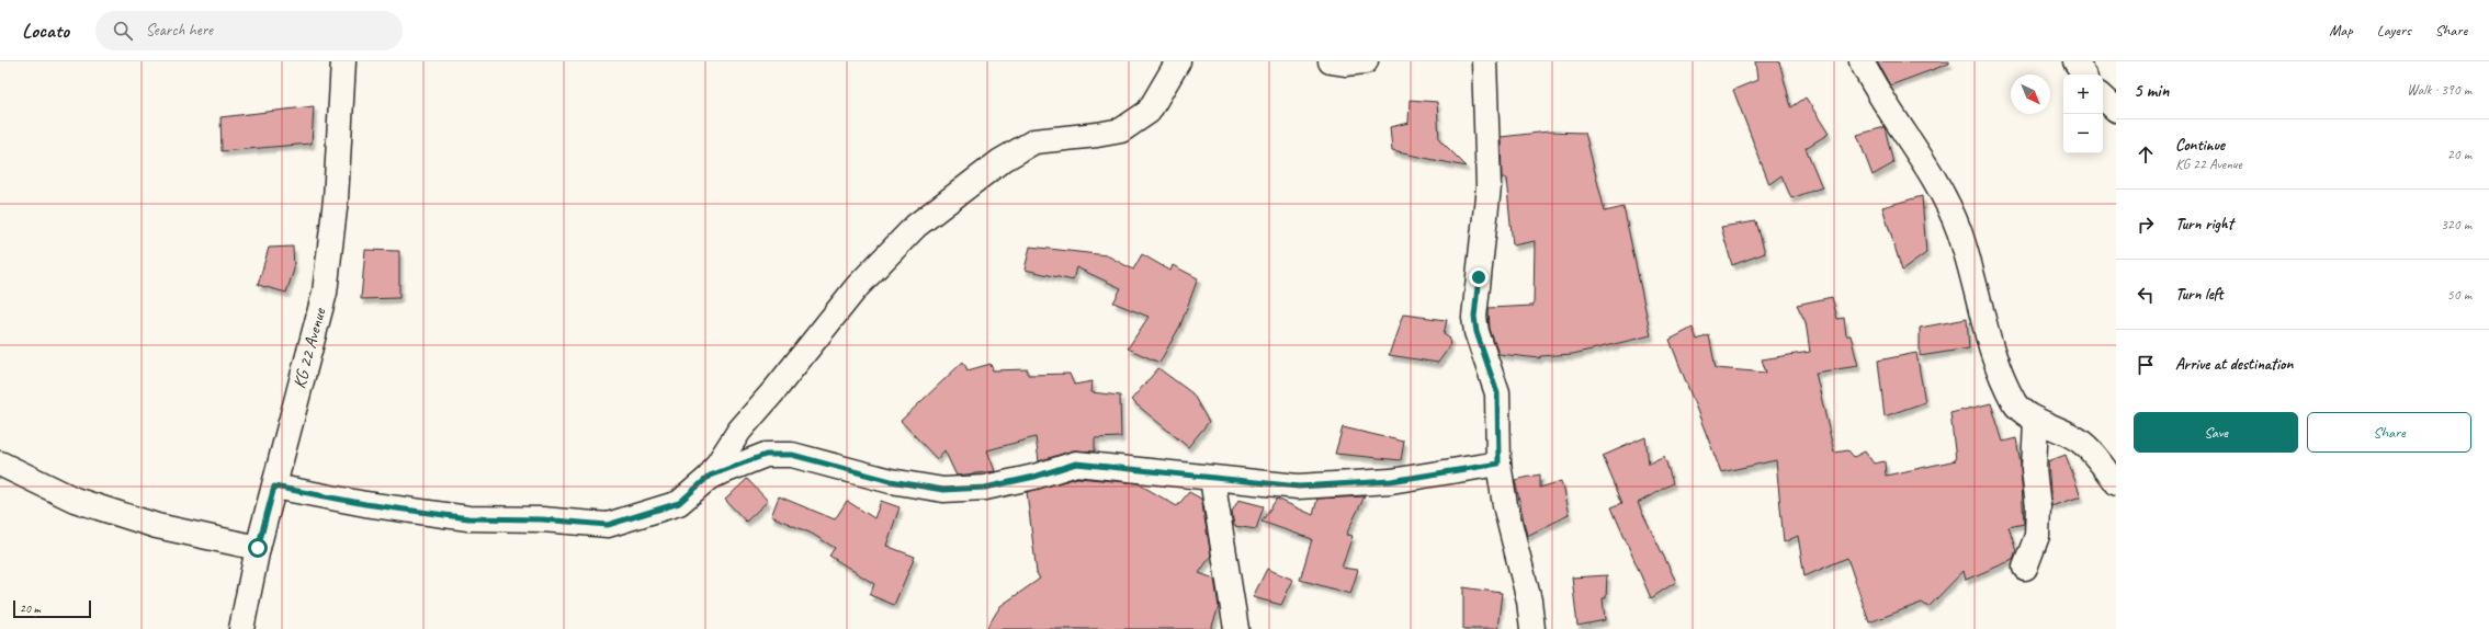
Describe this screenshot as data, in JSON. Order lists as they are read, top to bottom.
{
  "streets": {
    "street": ["KG 22 Avenue"]
  },
  "scale_bar": "20 m",
  "north": "bottom right",
  "page": {
    "header": "Locato",
    "search": "Search here",
    "nav": ["Map", "Layers", "Share"],
    "heading": ["5 min", "Walk · 390 m"],
    "map_buttons": ["+", "−"],
    "list": [
      ["Continue", "KG 22 Avenue", "20 m"],
      ["Turn right", "320 m"],
      ["Turn left", "50 m"],
      "Arrive at destination"
    ],
    "buttons": ["Save", "Share"],
    "scale": "20 m"
  }
}
